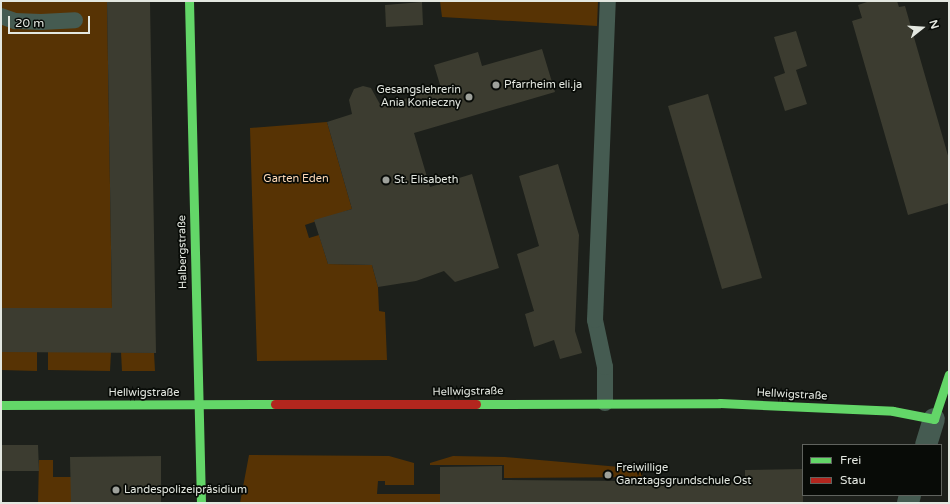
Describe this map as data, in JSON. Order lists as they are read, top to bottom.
{
  "streets": {
    "street": ["Halbergstraße", "Hellwigstraße"]
  },
  "crossings": [
    ["Halbergstraße", "Hellwigstraße"]
  ],
  "parks": ["Garten Eden"],
  "places": [
    "Pfarrheim eli.ja",
    "Gesangslehrerin Ania Konieczny",
    "St. Elisabeth",
    "Freiwillige Ganztagsgrundschule Ost",
    "Landespolizeipräsidium"
  ],
  "legend": ["Frei", "Stau"],
  "scale_bar": "20 m",
  "north": "right"
}
